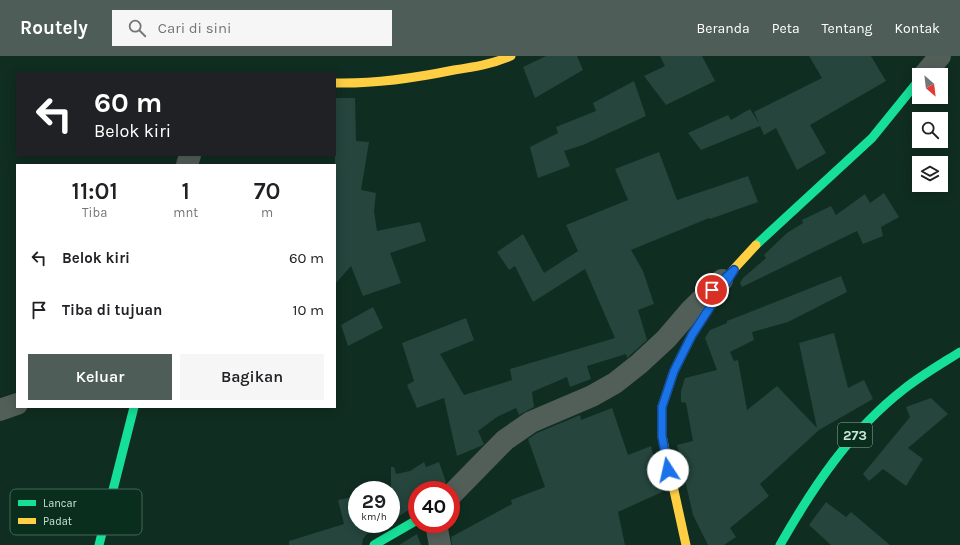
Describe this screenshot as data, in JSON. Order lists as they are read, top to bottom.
{
  "streets": {
    "street": ["273"]
  },
  "legend": ["Lancar", "Padat"],
  "north": "bottom right",
  "page": {
    "header": "Routely",
    "search": "Cari di sini",
    "nav": [
      "Beranda",
      "Peta",
      "Tentang",
      "Kontak"
    ],
    "turn": ["60 m", "Belok kiri"],
    "eta": [
      "11:01",
      "Tiba",
      "1",
      "mnt",
      "70",
      "m"
    ],
    "list": [
      {
        "name": "Belok kiri",
        "value": "60 m"
      },
      {
        "name": "Tiba di tujuan",
        "value": "10 m"
      }
    ],
    "buttons": ["Keluar", "Bagikan"],
    "speed": "29 km/h",
    "limit": "40"
  }
}
